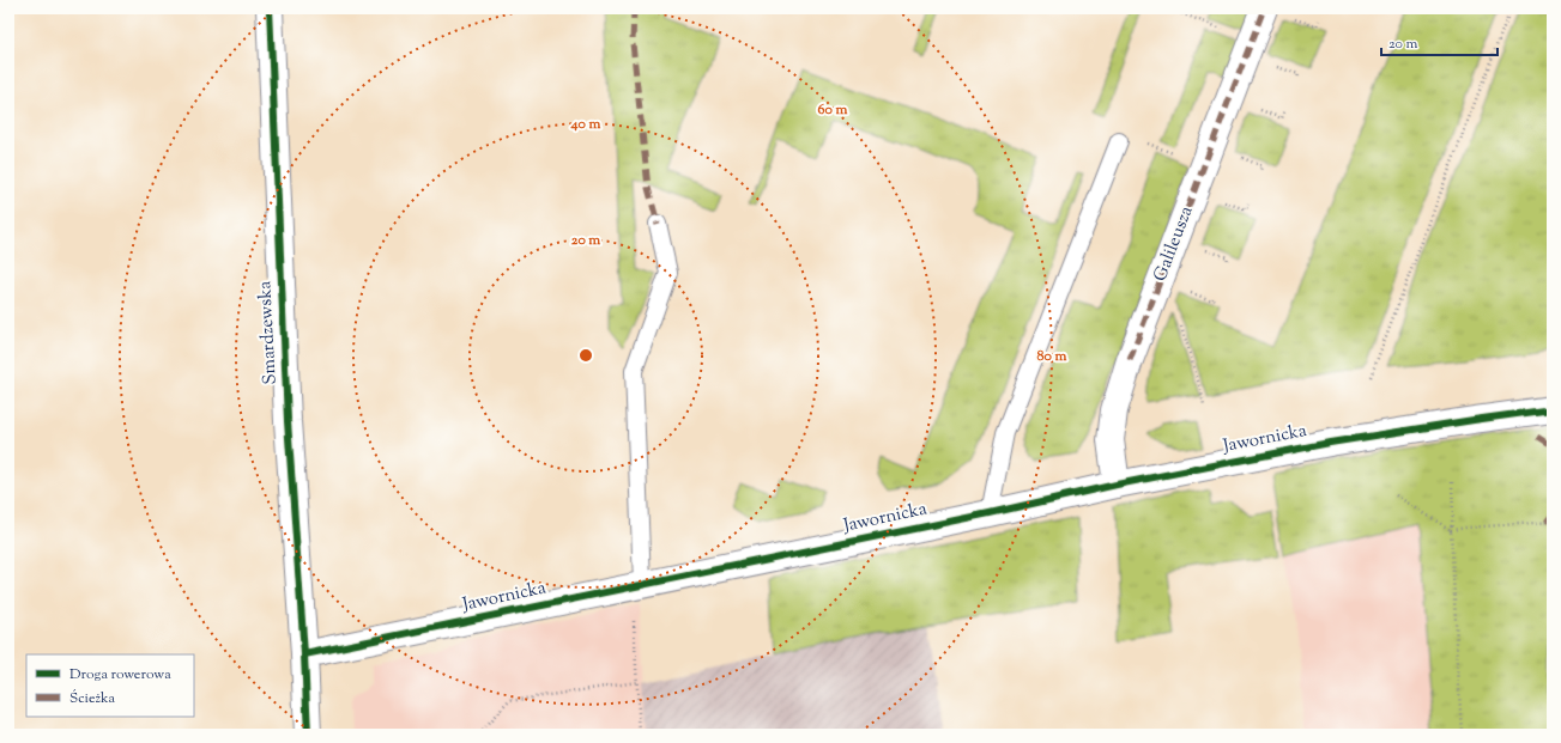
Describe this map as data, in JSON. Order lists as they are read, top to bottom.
{
  "streets": {
    "street": ["Galileusza", "Smardzewska", "Jawornicka"]
  },
  "crossings": [
    ["Galileusza", "Jawornicka"],
    ["Smardzewska", "Jawornicka"]
  ],
  "legend": ["Droga rowerowa", "Ścieżka"],
  "scale_bar": "20 m",
  "rings": [
    "60 m",
    "40 m",
    "20 m",
    "80 m"
  ]
}
